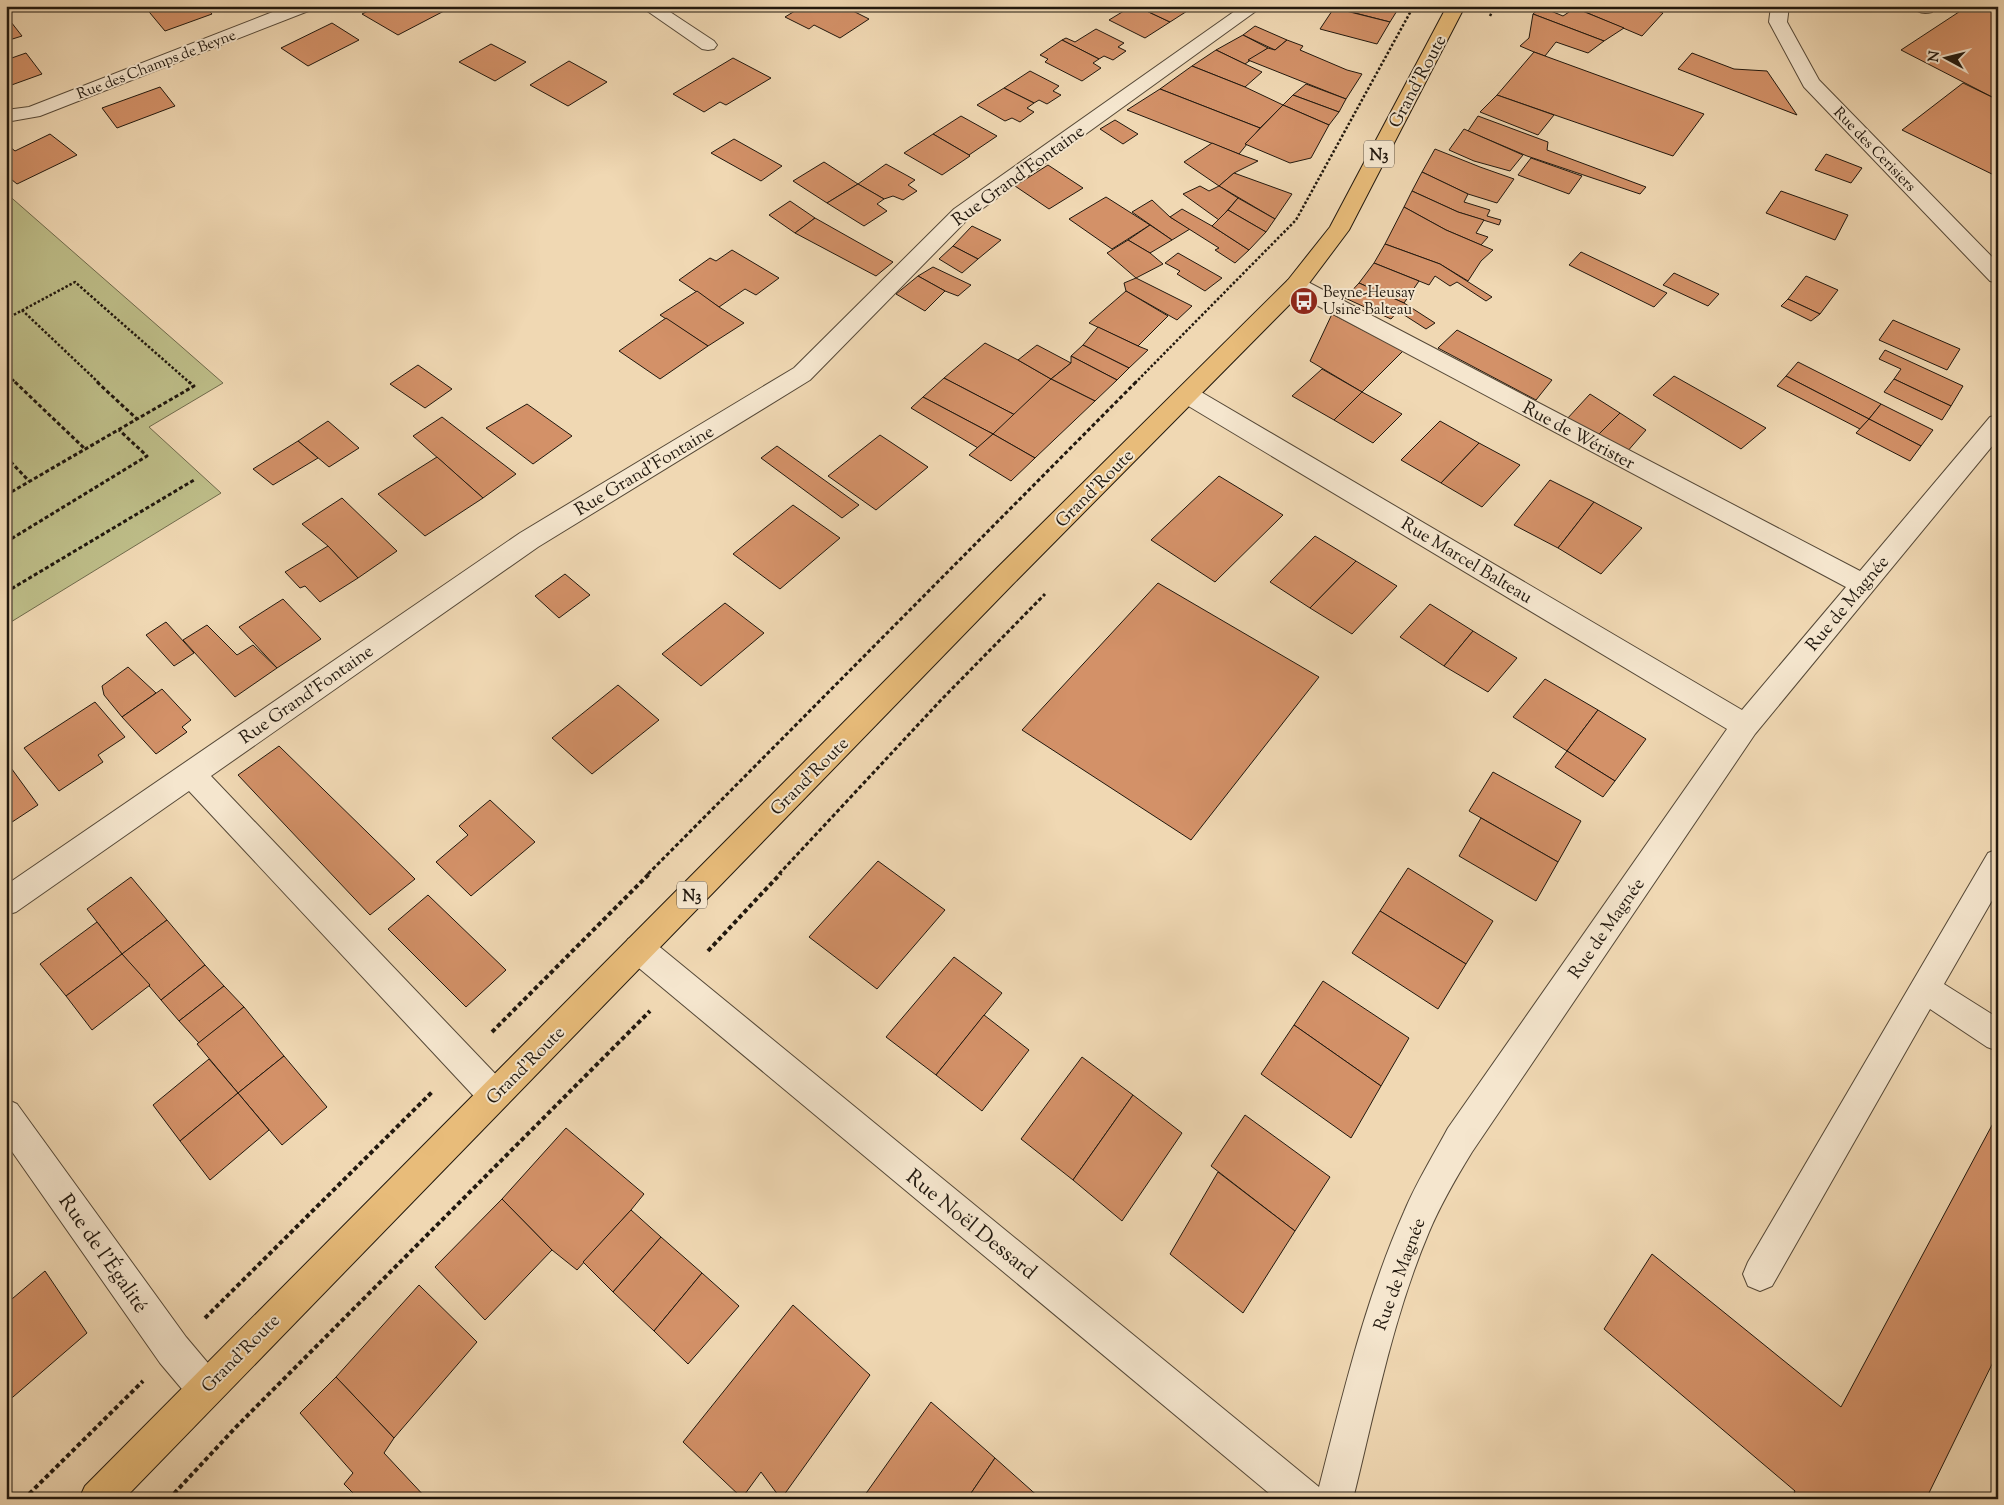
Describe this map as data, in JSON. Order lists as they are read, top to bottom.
{
  "streets": {
    "main road": ["Grand'Route", "N3"],
    "street": [
      "Rue des Champs de Beyne",
      "Rue des Cerisiers",
      "Rue Grand'Fontaine",
      "Rue de Wérister",
      "Rue Marcel Balteau",
      "Rue de Magnée",
      "Rue Noël Dessard",
      "Rue de l'Égalité"
    ]
  },
  "crossings": [
    ["Grand'Route", "Rue de Wérister"],
    ["Grand'Route", "Rue Marcel Balteau"],
    ["Grand'Route", "Rue Noël Dessard"],
    ["Grand'Route", "Rue de l'Égalité"],
    ["Rue de Wérister", "Rue de Magnée"],
    ["Rue Marcel Balteau", "Rue de Magnée"]
  ],
  "places": {
    "bus stop": ["Beyne-Heusay Usine Balteau"]
  },
  "north": "left"
}
